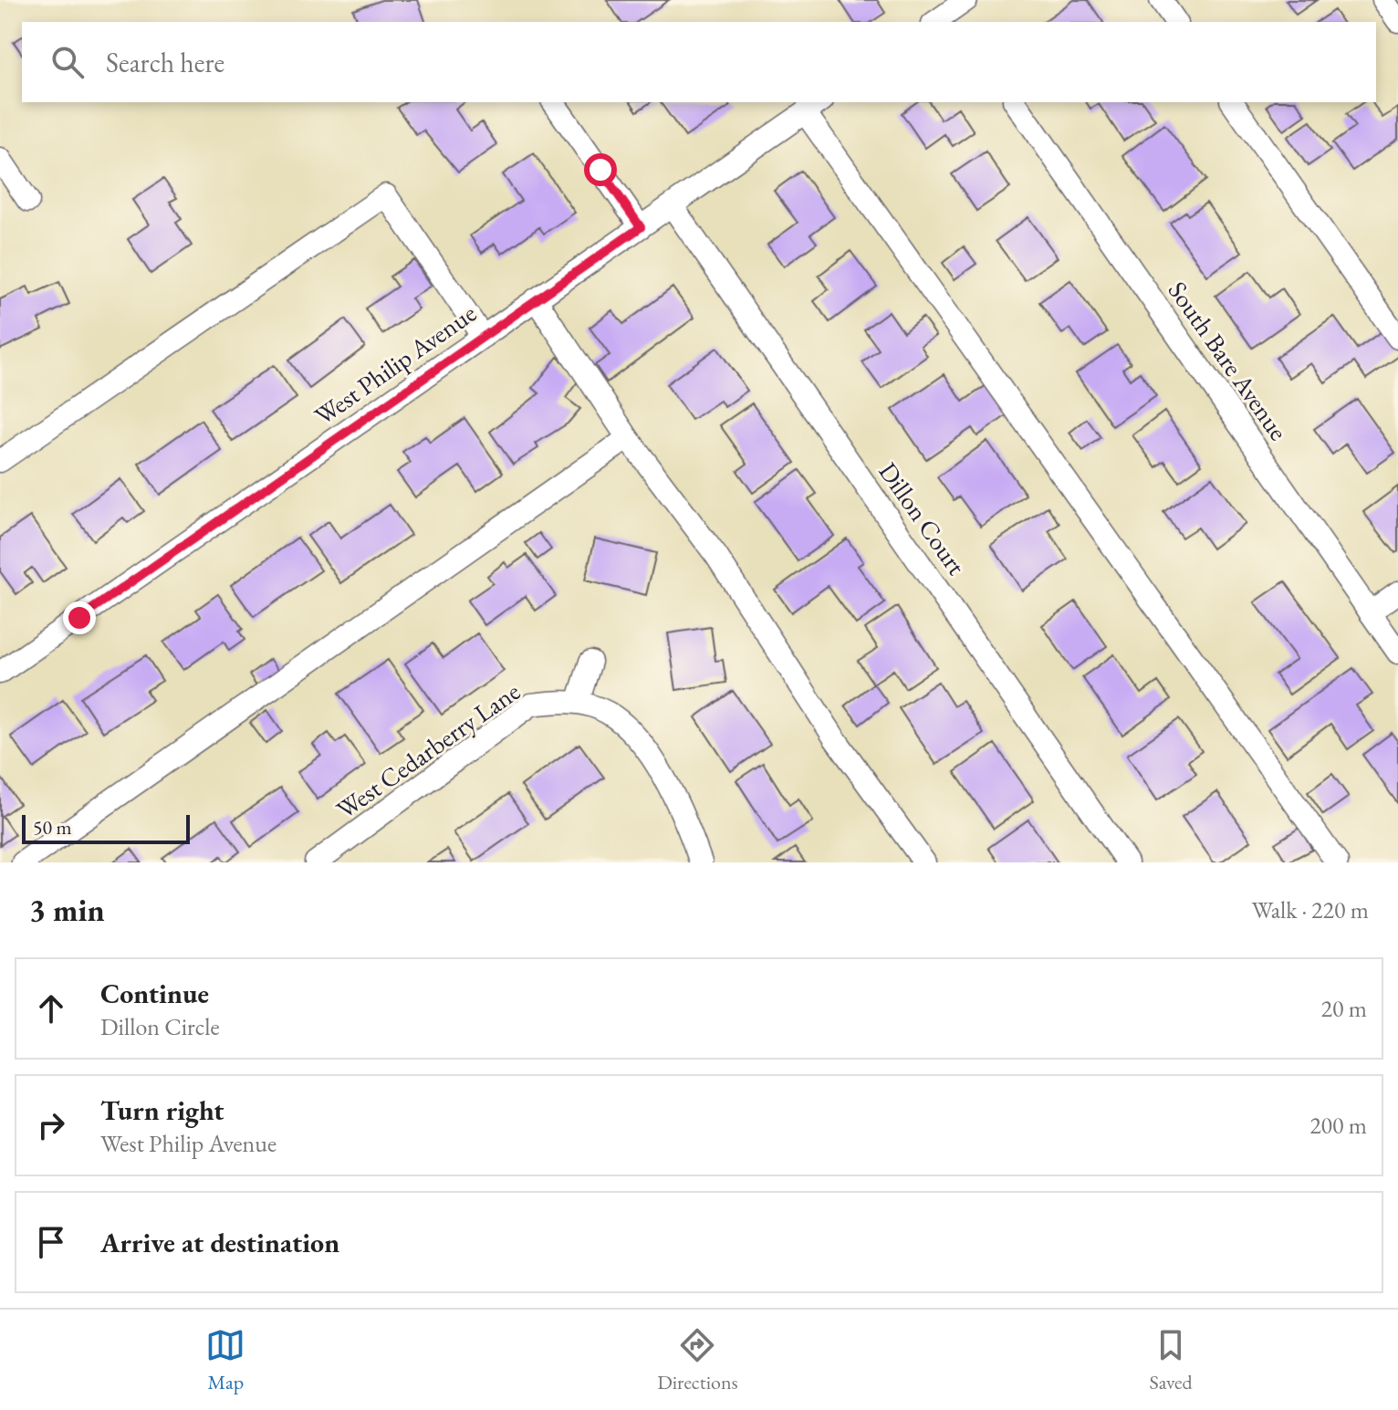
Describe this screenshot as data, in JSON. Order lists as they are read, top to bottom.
{
  "streets": {
    "street": [
      "South Bare Avenue",
      "West Philip Avenue",
      "Dillon Court",
      "West Cedarberry Lane"
    ]
  },
  "crossings": [
    ["West Philip Avenue", "Dillon Court"]
  ],
  "scale_bar": "50 m",
  "page": {
    "search": "Search here",
    "scale": "50 m",
    "heading": ["3 min", "Walk · 220 m"],
    "list": [
      ["Continue", "Dillon Circle", "20 m"],
      ["Turn right", "West Philip Avenue", "200 m"],
      "Arrive at destination"
    ],
    "nav": ["Map", "Directions", "Saved"]
  }
}
